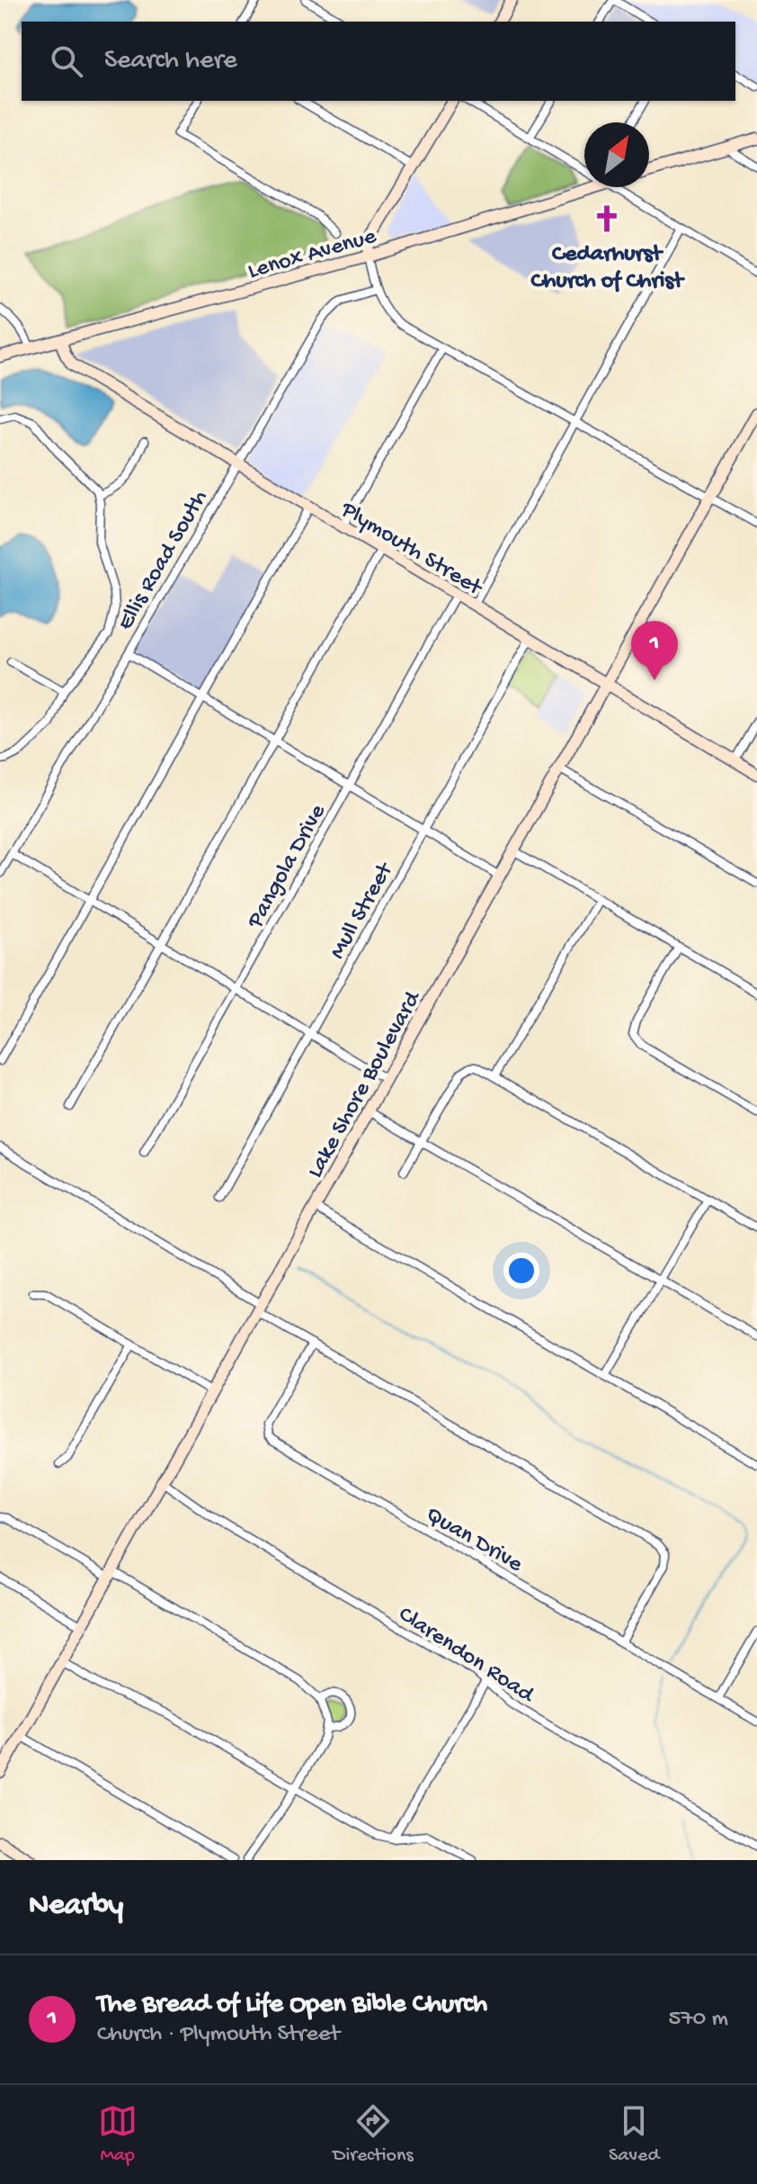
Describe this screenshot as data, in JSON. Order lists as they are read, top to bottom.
{
  "streets": {
    "street": [
      "Lenox Avenue",
      "Plymouth Street",
      "Ellis Road South",
      "Pangola Drive",
      "Mull Street",
      "Lake Shore Boulevard",
      "Quan Drive",
      "Clarendon Road"
    ]
  },
  "crossings": [
    ["Lenox Avenue", "Plymouth Street"],
    ["Plymouth Street", "Ellis Road South"],
    ["Plymouth Street", "Pangola Drive"],
    ["Plymouth Street", "Mull Street"],
    ["Plymouth Street", "Lake Shore Boulevard"],
    ["Lake Shore Boulevard", "Clarendon Road"]
  ],
  "places": {
    "church": ["Cedarhurst Church of Christ"]
  },
  "north": "top right",
  "page": {
    "search": "Search here",
    "pins": "1",
    "heading": "Nearby",
    "list": [
      {
        "mark": "1",
        "name": "The Bread of Life Open Bible Church",
        "note": "Church · Plymouth Street",
        "value": "570 m"
      }
    ],
    "nav": ["Map", "Directions", "Saved"]
  }
}
